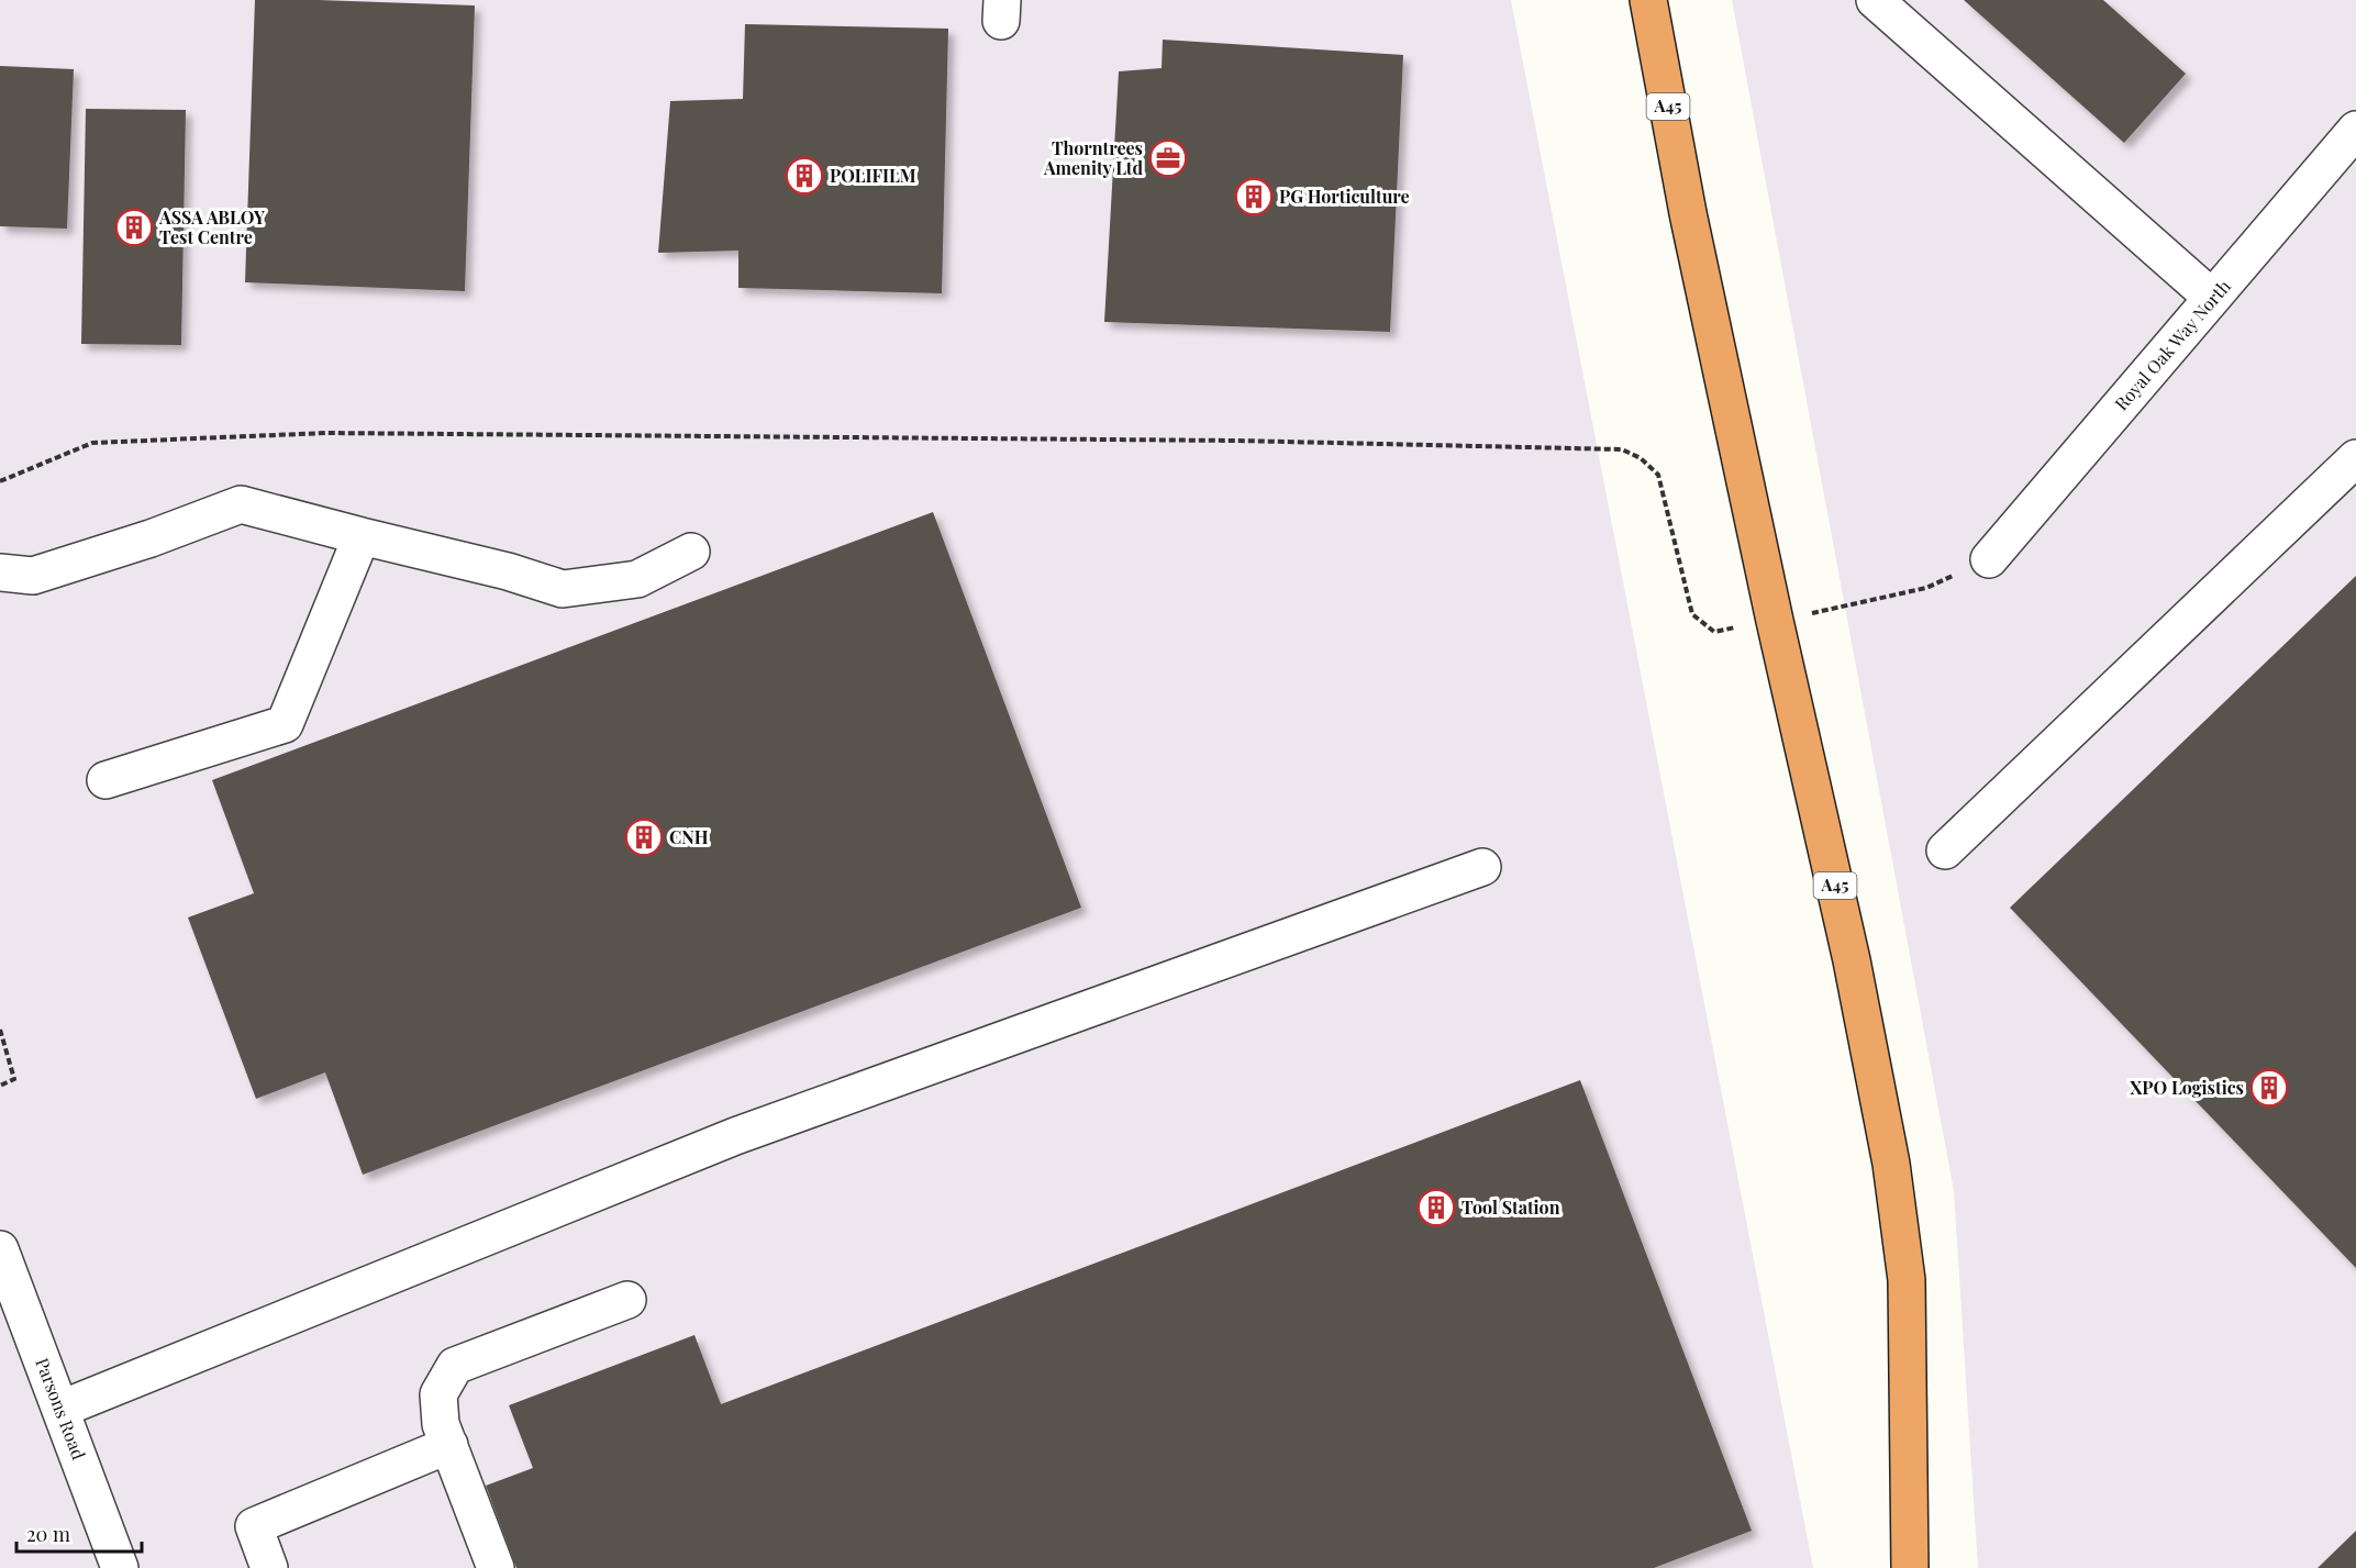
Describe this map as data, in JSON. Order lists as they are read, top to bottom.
{
  "streets": {
    "highway": ["A45"],
    "street": ["Royal Oak Way North", "Parsons Road"]
  },
  "places": {
    "office": ["Thorntrees Amenity Ltd"],
    "building": [
      "POLIFILM",
      "PG Horticulture",
      "ASSA ABLOY Test Centre",
      "CNH",
      "XPO Logistics",
      "Tool Station"
    ]
  },
  "scale_bar": "20 m"
}
